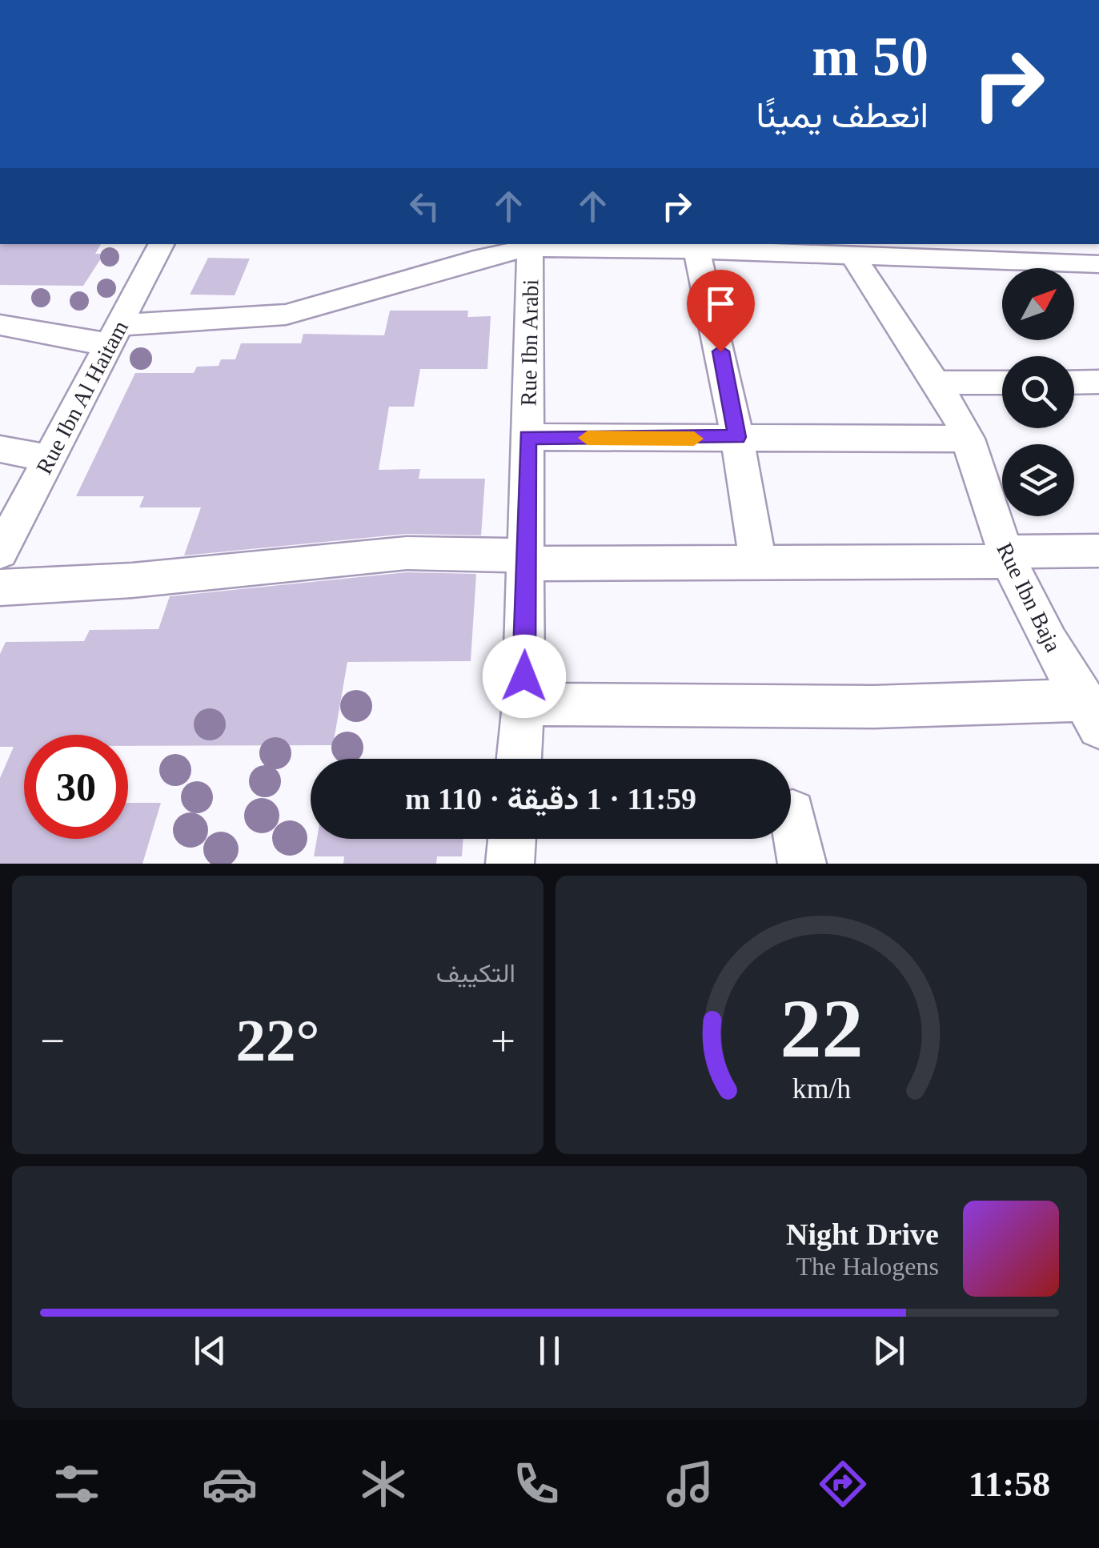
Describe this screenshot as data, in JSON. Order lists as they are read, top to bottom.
{
  "streets": {
    "street": ["Rue Ibn Arabi", "Rue Ibn Al Haitam", "Rue Ibn Baja"]
  },
  "north": "top right",
  "page": {
    "turn": ["50 m", "انعطف يمينًا"],
    "limit": "30",
    "trip": "11:59 · 1 دقيقة · 110 m",
    "tile": "التكييف",
    "heat": ["−", "22°", "+"],
    "song": ["Night Drive", "The Halogens"],
    "tabs": "11:58",
    "gauge": ["22", "km/h"]
  }
}
